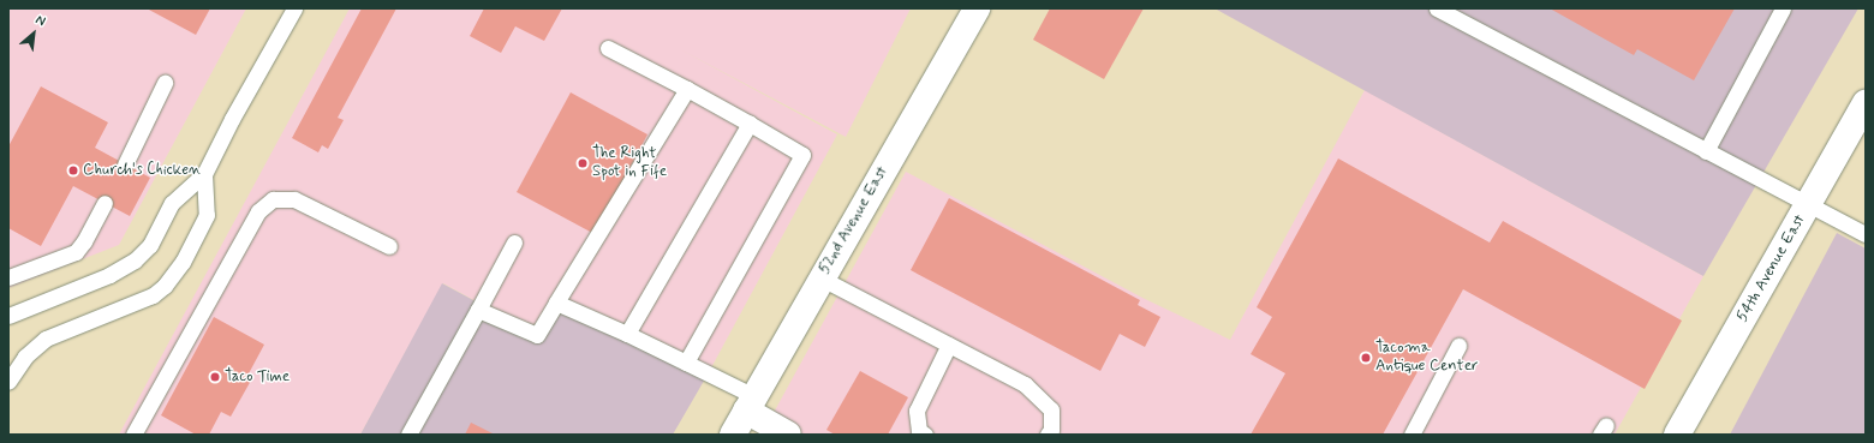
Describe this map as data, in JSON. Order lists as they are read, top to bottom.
{
  "streets": {
    "street": ["52nd Avenue East", "54th Avenue East"]
  },
  "places": [
    "The Right Spot in Fife",
    "Church's Chicken",
    "Tacoma Antique Center",
    "Taco Time"
  ],
  "north": "top right"
}
